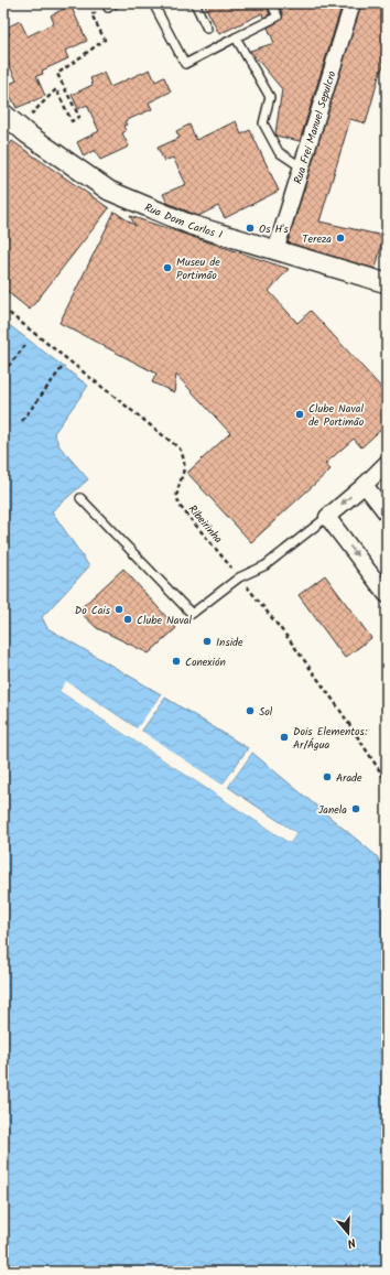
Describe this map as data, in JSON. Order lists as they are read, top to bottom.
{
  "streets": {
    "street": ["Rua Frei Manuel Sepulcro", "Rua Dom Carlos I"],
    "path": ["Ribeirinha"]
  },
  "crossings": [
    ["Rua Frei Manuel Sepulcro", "Rua Dom Carlos I"]
  ],
  "places": [
    "Os H's",
    "Tereza",
    "Museu de Portimão",
    "Clube Naval de Portimão",
    "Do Cais",
    "Clube Naval",
    "Inside",
    "Conexión",
    "Sol",
    "Dois Elementos: Ar/Água",
    "Arade",
    "Janela"
  ],
  "north": "bottom"
}
